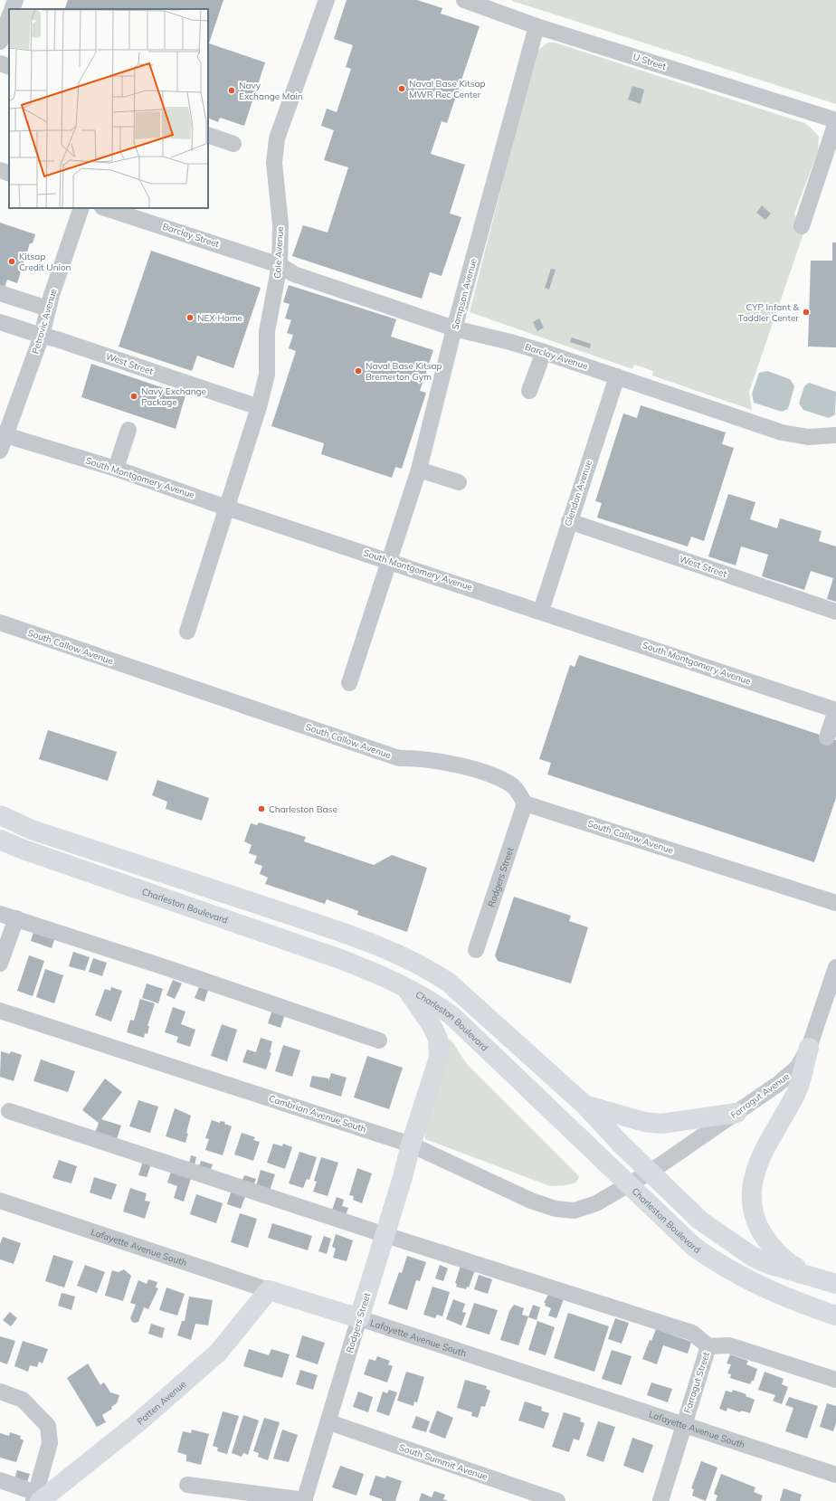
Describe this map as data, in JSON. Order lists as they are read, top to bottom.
{
  "streets": {
    "main road": [
      "Rodgers Street",
      "Charleston Boulevard",
      "Lafayette Avenue South",
      "Patten Avenue"
    ],
    "street": [
      "U Street",
      "Barclay Street",
      "Cole Avenue",
      "Sampson Avenue",
      "Petrovic Avenue",
      "Barclay Avenue",
      "West Street",
      "South Montgomery Avenue",
      "Glendon Avenue",
      "South Callow Avenue",
      "Farragut Avenue",
      "Cambrian Avenue South",
      "Farragut Street",
      "South Summit Avenue"
    ]
  },
  "crossings": [
    ["U Street", "Sampson Avenue"],
    ["Barclay Street", "Cole Avenue"],
    ["Barclay Street", "Barclay Avenue"],
    ["Cole Avenue", "Barclay Avenue"],
    ["Cole Avenue", "West Street"],
    ["Cole Avenue", "South Montgomery Avenue"],
    ["Sampson Avenue", "Barclay Avenue"],
    ["Sampson Avenue", "South Montgomery Avenue"],
    ["Petrovic Avenue", "West Street"],
    ["Petrovic Avenue", "South Montgomery Avenue"],
    ["Barclay Avenue", "Glendon Avenue"],
    ["West Street", "Glendon Avenue"],
    ["South Montgomery Avenue", "Glendon Avenue"],
    ["South Callow Avenue", "Rodgers Street"],
    ["Rodgers Street", "Charleston Boulevard"],
    ["Rodgers Street", "Cambrian Avenue South"],
    ["Rodgers Street", "Lafayette Avenue South"],
    ["Rodgers Street", "South Summit Avenue"],
    ["Charleston Boulevard", "Cambrian Avenue South"],
    ["Lafayette Avenue South", "Farragut Street"],
    ["Lafayette Avenue South", "Patten Avenue"]
  ],
  "places": [
    "Naval Base Kitsap MWR Rec Center",
    "Navy Exchange Main",
    "Kitsap Credit Union",
    "CYP Infant & Toddler Center",
    "NEX Home",
    "Naval Base Kitsap Bremerton Gym",
    "Navy Exchange Package",
    "Charleston Base"
  ]
}
